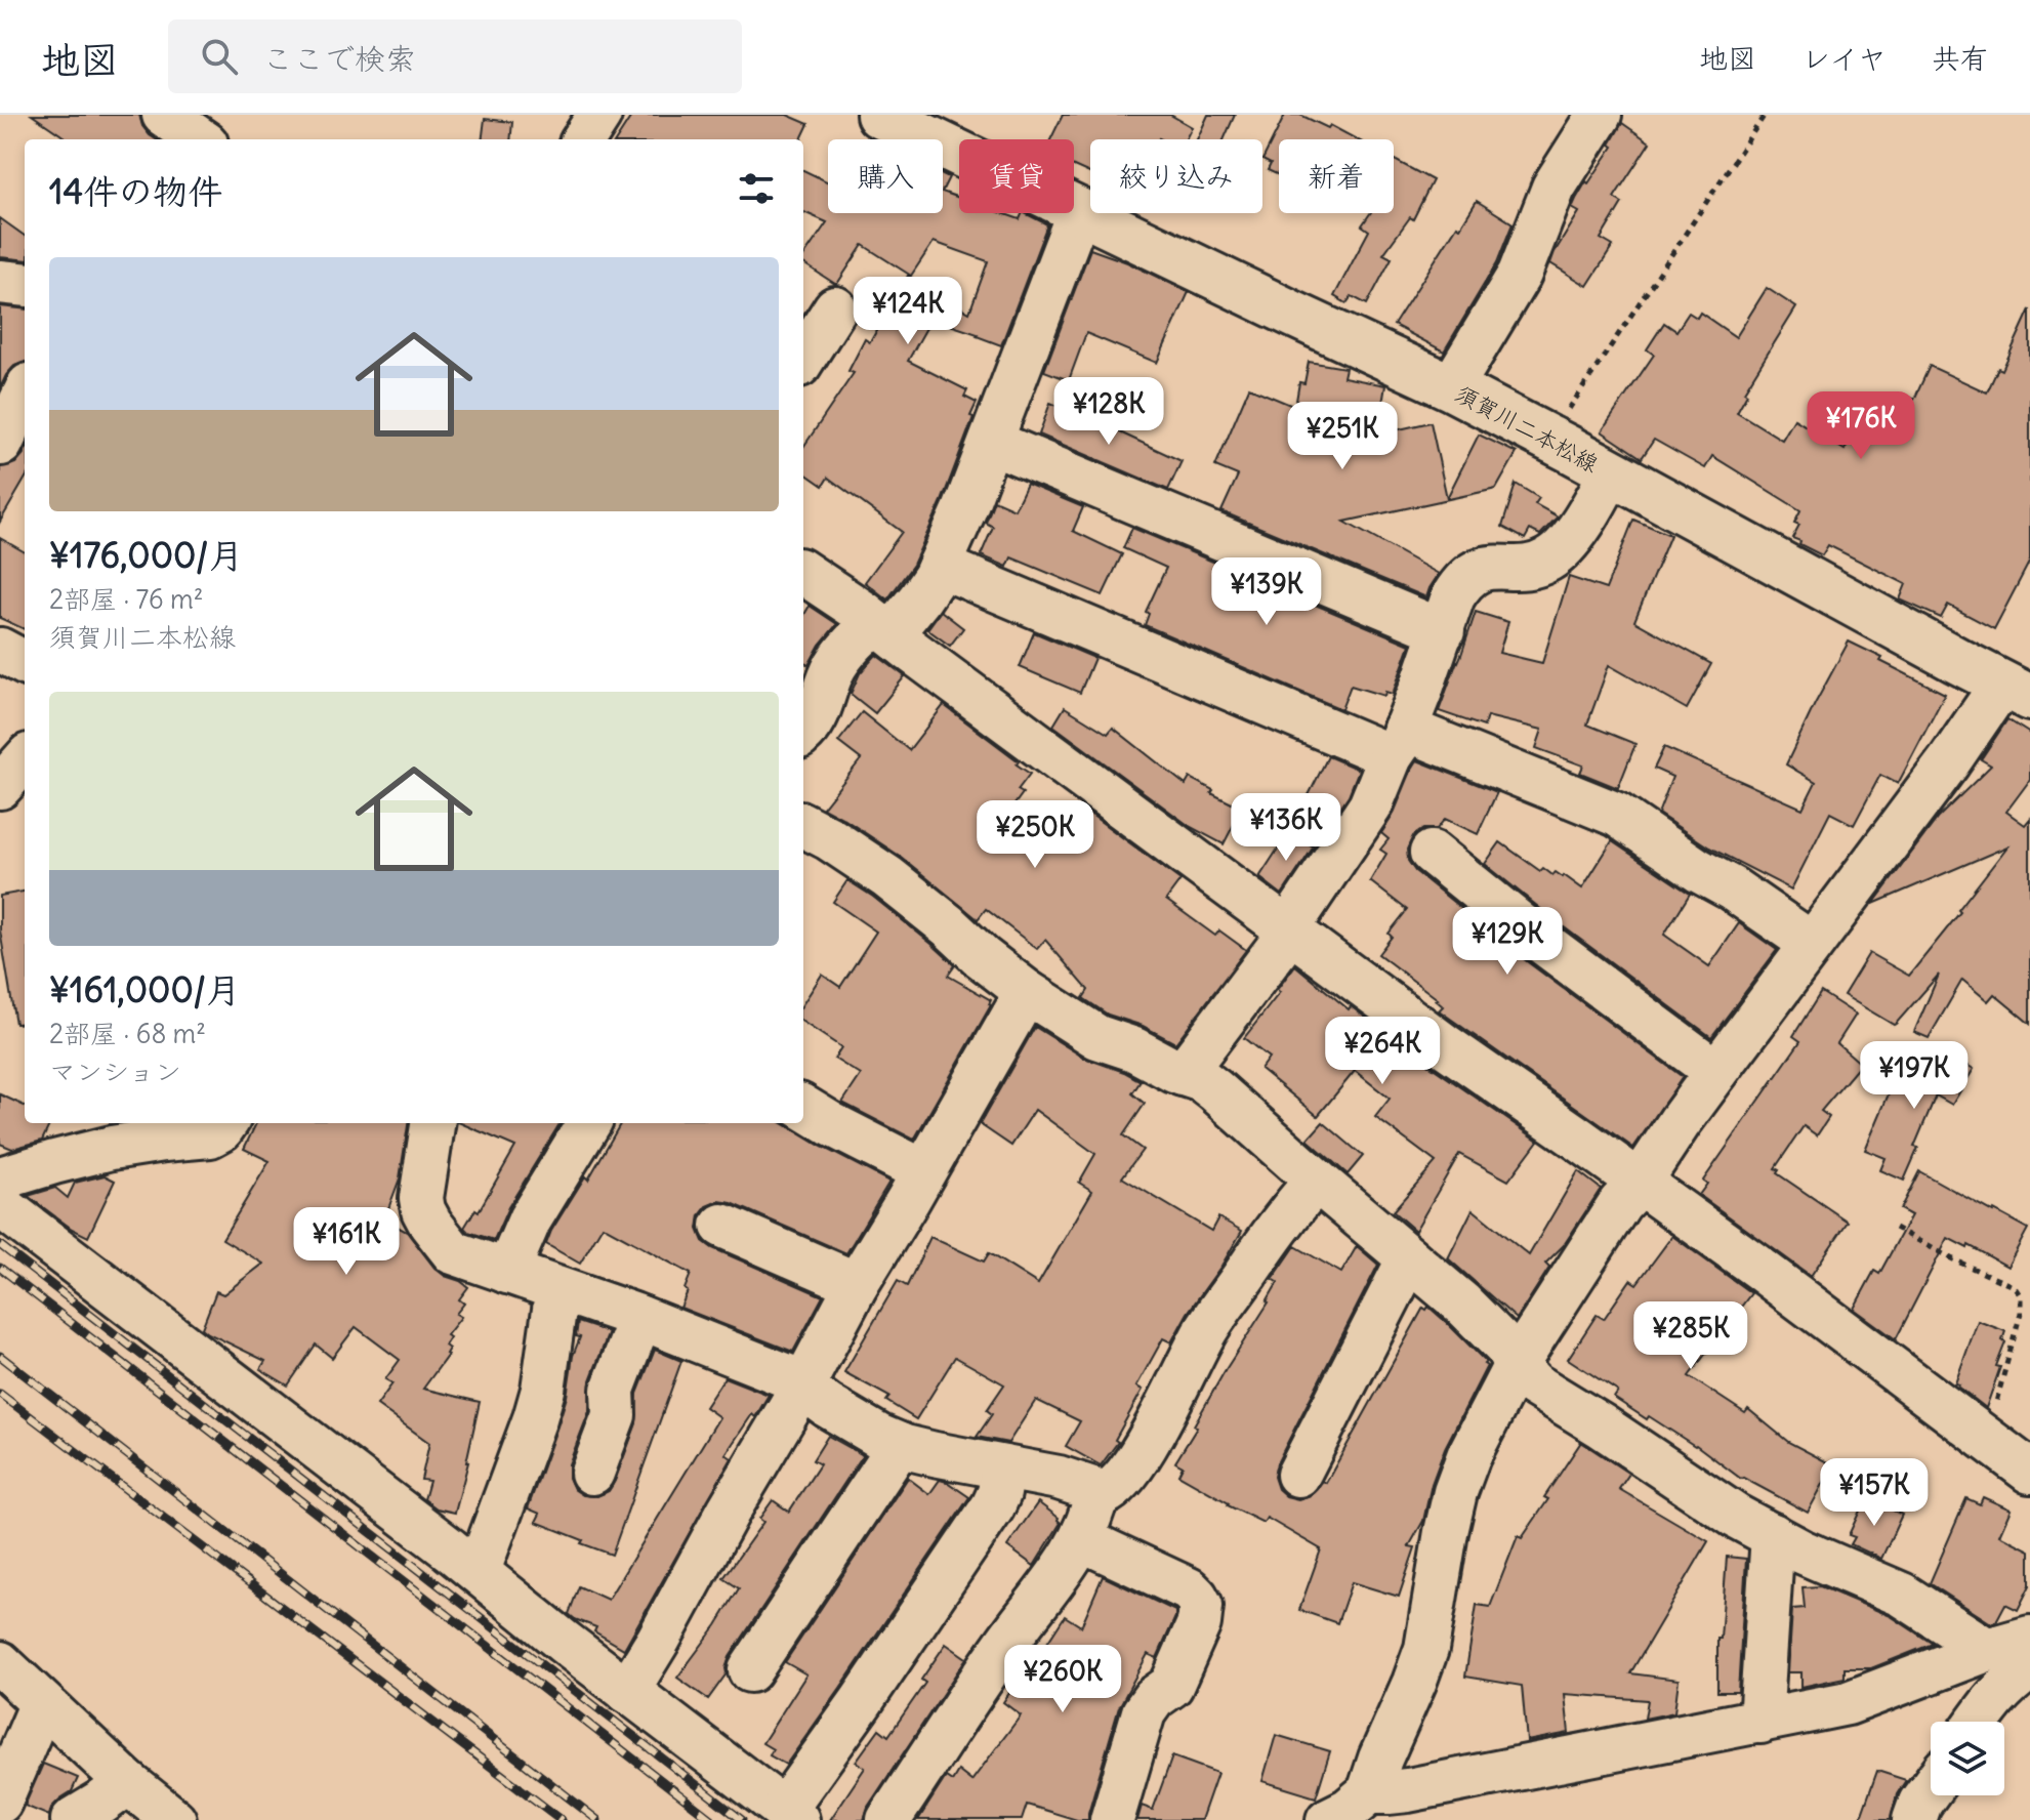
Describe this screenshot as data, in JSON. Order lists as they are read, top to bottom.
{
  "streets": {
    "main road": ["須賀川二本松線"]
  },
  "page": {
    "header": "地図",
    "search": "ここで検索",
    "nav": ["地図", "レイヤ", "共有"],
    "chip": [
      "購入",
      "賃貸",
      "絞り込み",
      "新着"
    ],
    "heading": "14件の物件",
    "list": [
      {
        "name": "¥176,000/月",
        "note": "2部屋 · 76 m² · 須賀川二本松線"
      },
      {
        "name": "¥161,000/月",
        "note": "2部屋 · 68 m² · マンション"
      }
    ],
    "price": [
      "¥124K",
      "¥128K",
      "¥176K",
      "¥251K",
      "¥139K",
      "¥136K",
      "¥250K",
      "¥129K",
      "¥264K",
      "¥197K",
      "¥161K",
      "¥285K",
      "¥157K",
      "¥260K"
    ]
  }
}
